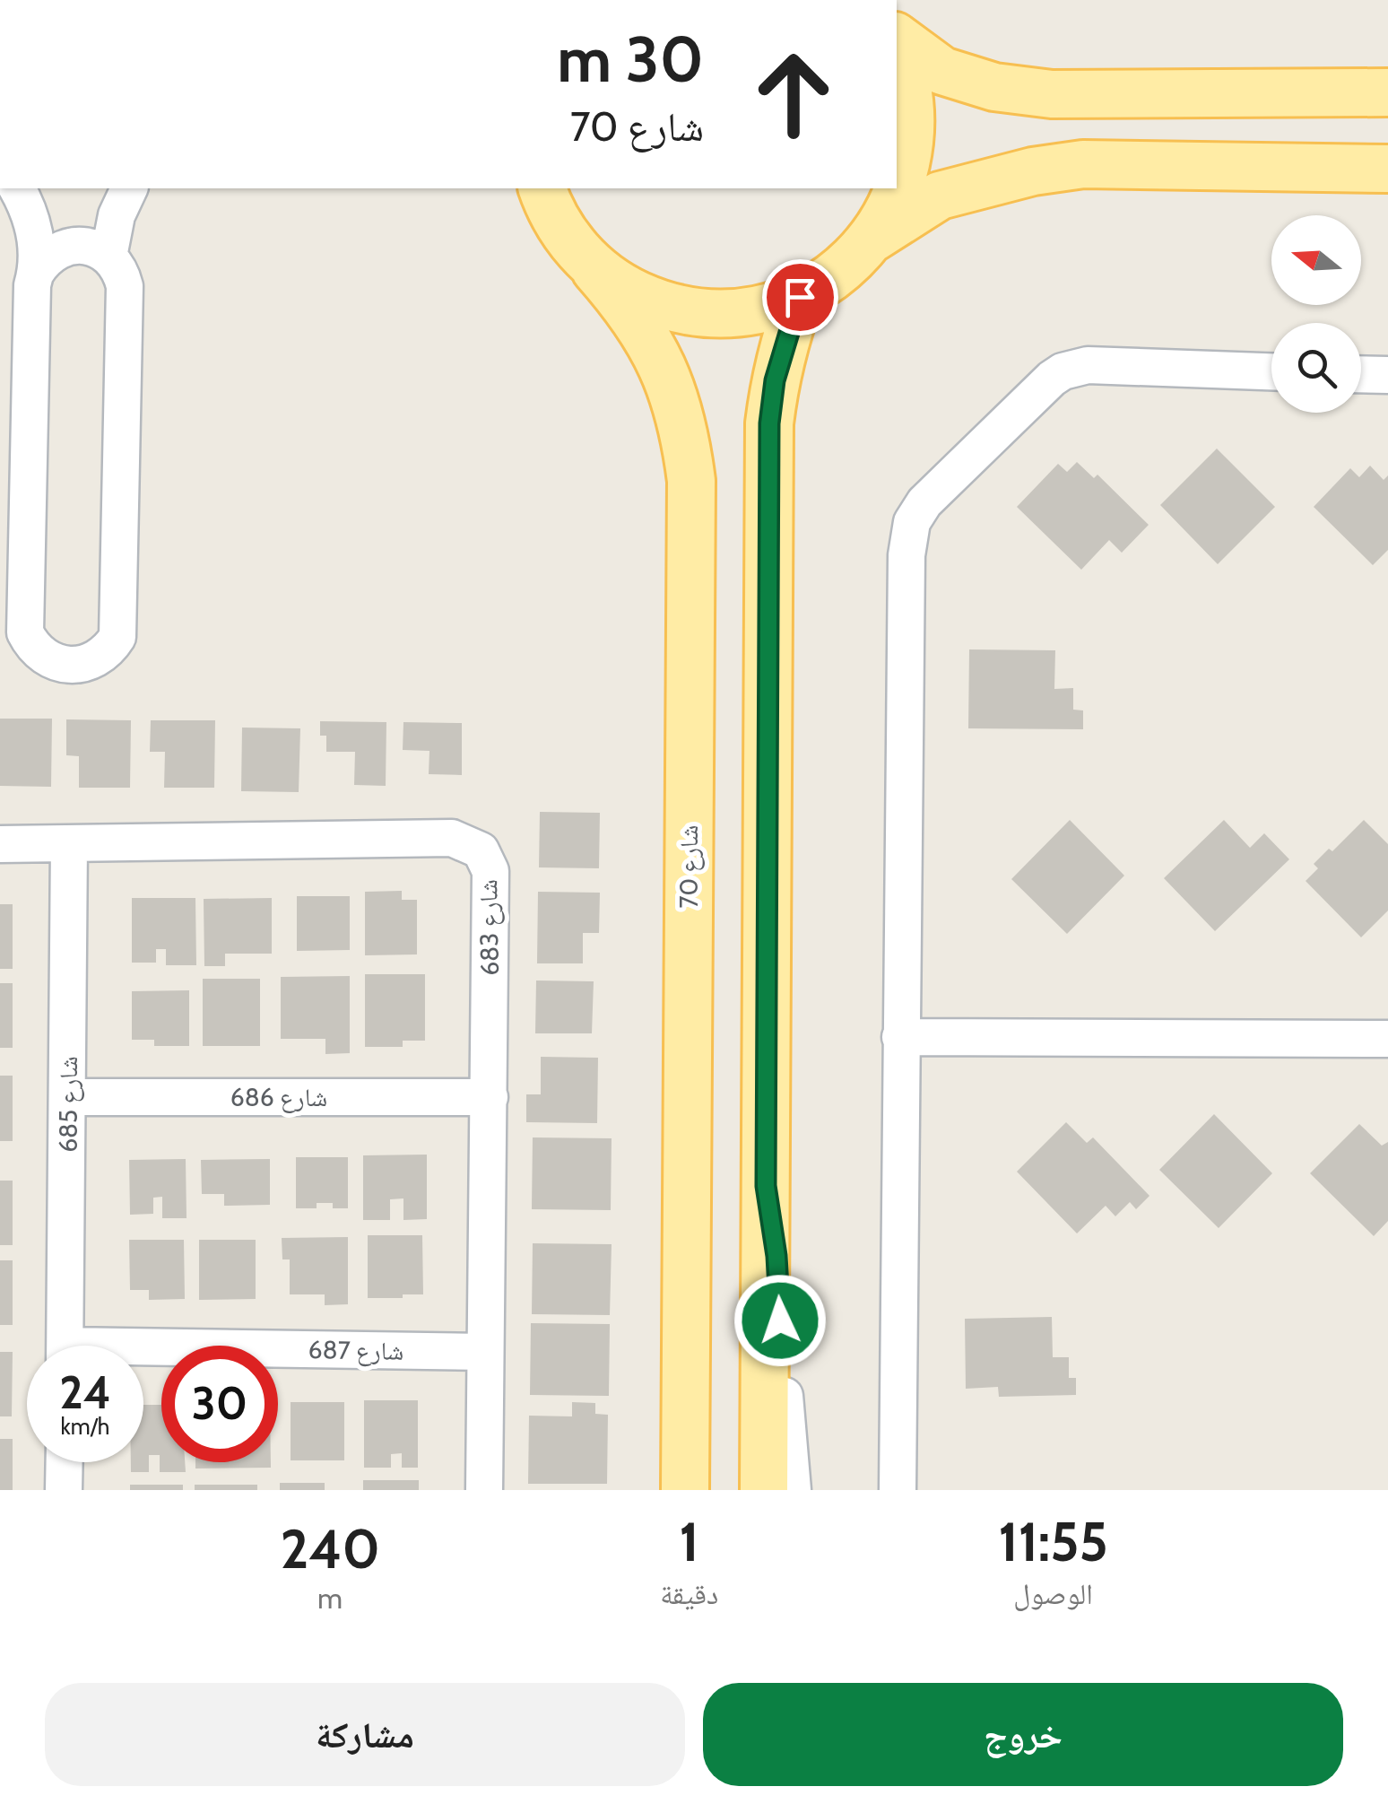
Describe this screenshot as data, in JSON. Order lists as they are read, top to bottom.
{
  "streets": {
    "main road": ["شارع 70"],
    "street": [
      "شارع 683",
      "شارع 686",
      "شارع 685",
      "شارع 687"
    ]
  },
  "crossings": [
    ["شارع 683", "شارع 686"],
    ["شارع 683", "شارع 685"],
    ["شارع 683", "شارع 687"],
    ["شارع 686", "شارع 685"]
  ],
  "north": "left",
  "page": {
    "turn": ["30 m", "شارع 70"],
    "speed": "24 km/h",
    "limit": "30",
    "eta": [
      "11:55",
      "الوصول",
      "1",
      "دقيقة",
      "240",
      "m"
    ],
    "buttons": ["خروج", "مشاركة"]
  }
}
